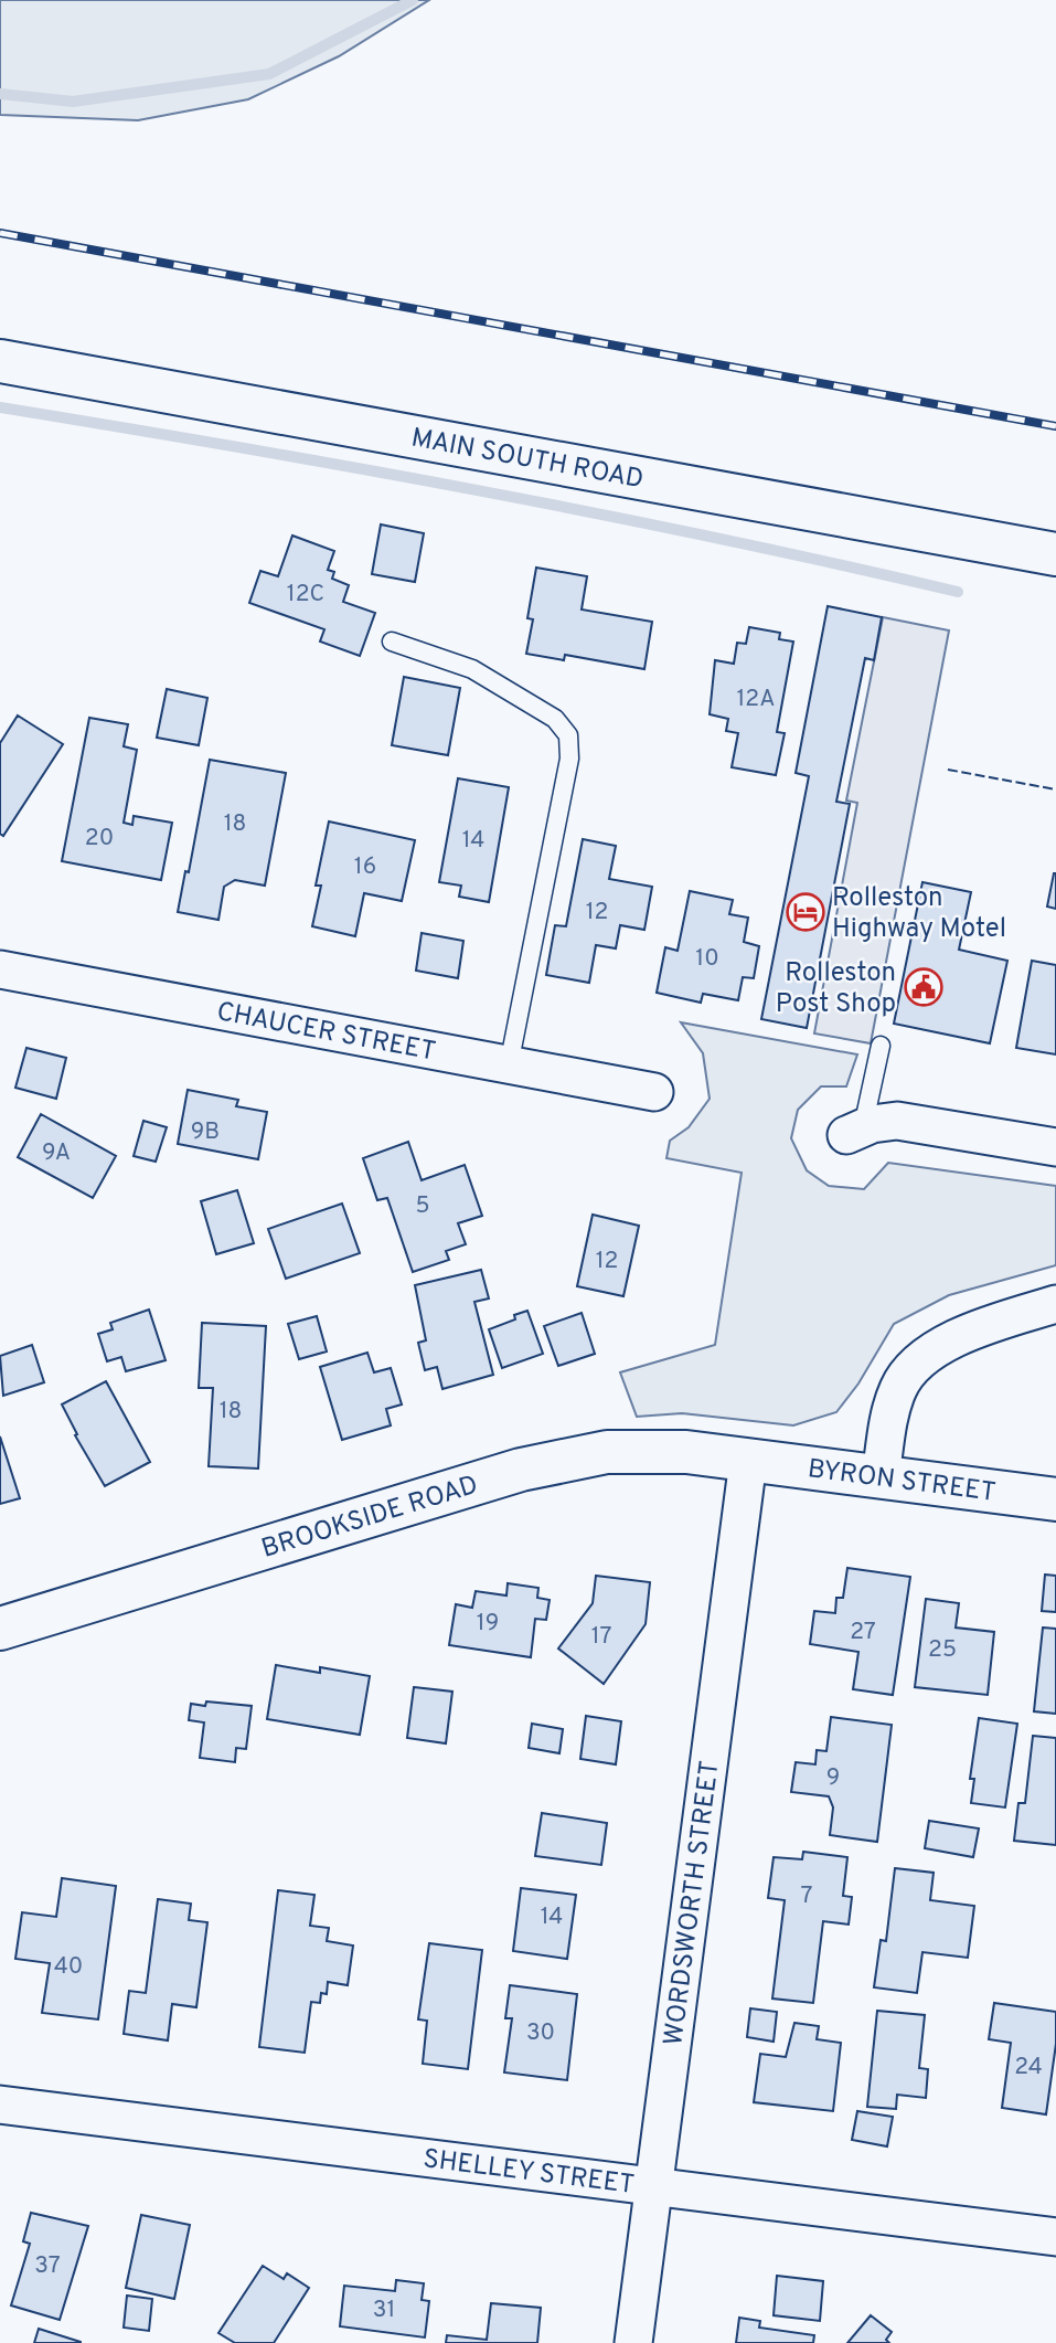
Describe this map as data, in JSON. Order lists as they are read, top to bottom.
{
  "streets": {
    "main road": ["MAIN SOUTH ROAD", "BYRON STREET", "BROOKSIDE ROAD"],
    "street": ["CHAUCER STREET", "WORDSWORTH STREET", "SHELLEY STREET"]
  },
  "crossings": [
    ["BYRON STREET", "BROOKSIDE ROAD"],
    ["BYRON STREET", "WORDSWORTH STREET"],
    ["BROOKSIDE ROAD", "WORDSWORTH STREET"],
    ["WORDSWORTH STREET", "SHELLEY STREET"]
  ],
  "places": {
    "hotel": ["Rolleston Highway Motel"],
    "public building": ["Rolleston Post Shop"]
  },
  "house_numbers": [
    "12C",
    "12A",
    "18",
    "20",
    "14",
    "16",
    "12",
    "10",
    "9B",
    "9A",
    "5",
    "12",
    "18",
    "19",
    "27",
    "17",
    "25",
    "9",
    "7",
    "14",
    "40",
    "30",
    "24",
    "37",
    "31"
  ]
}
